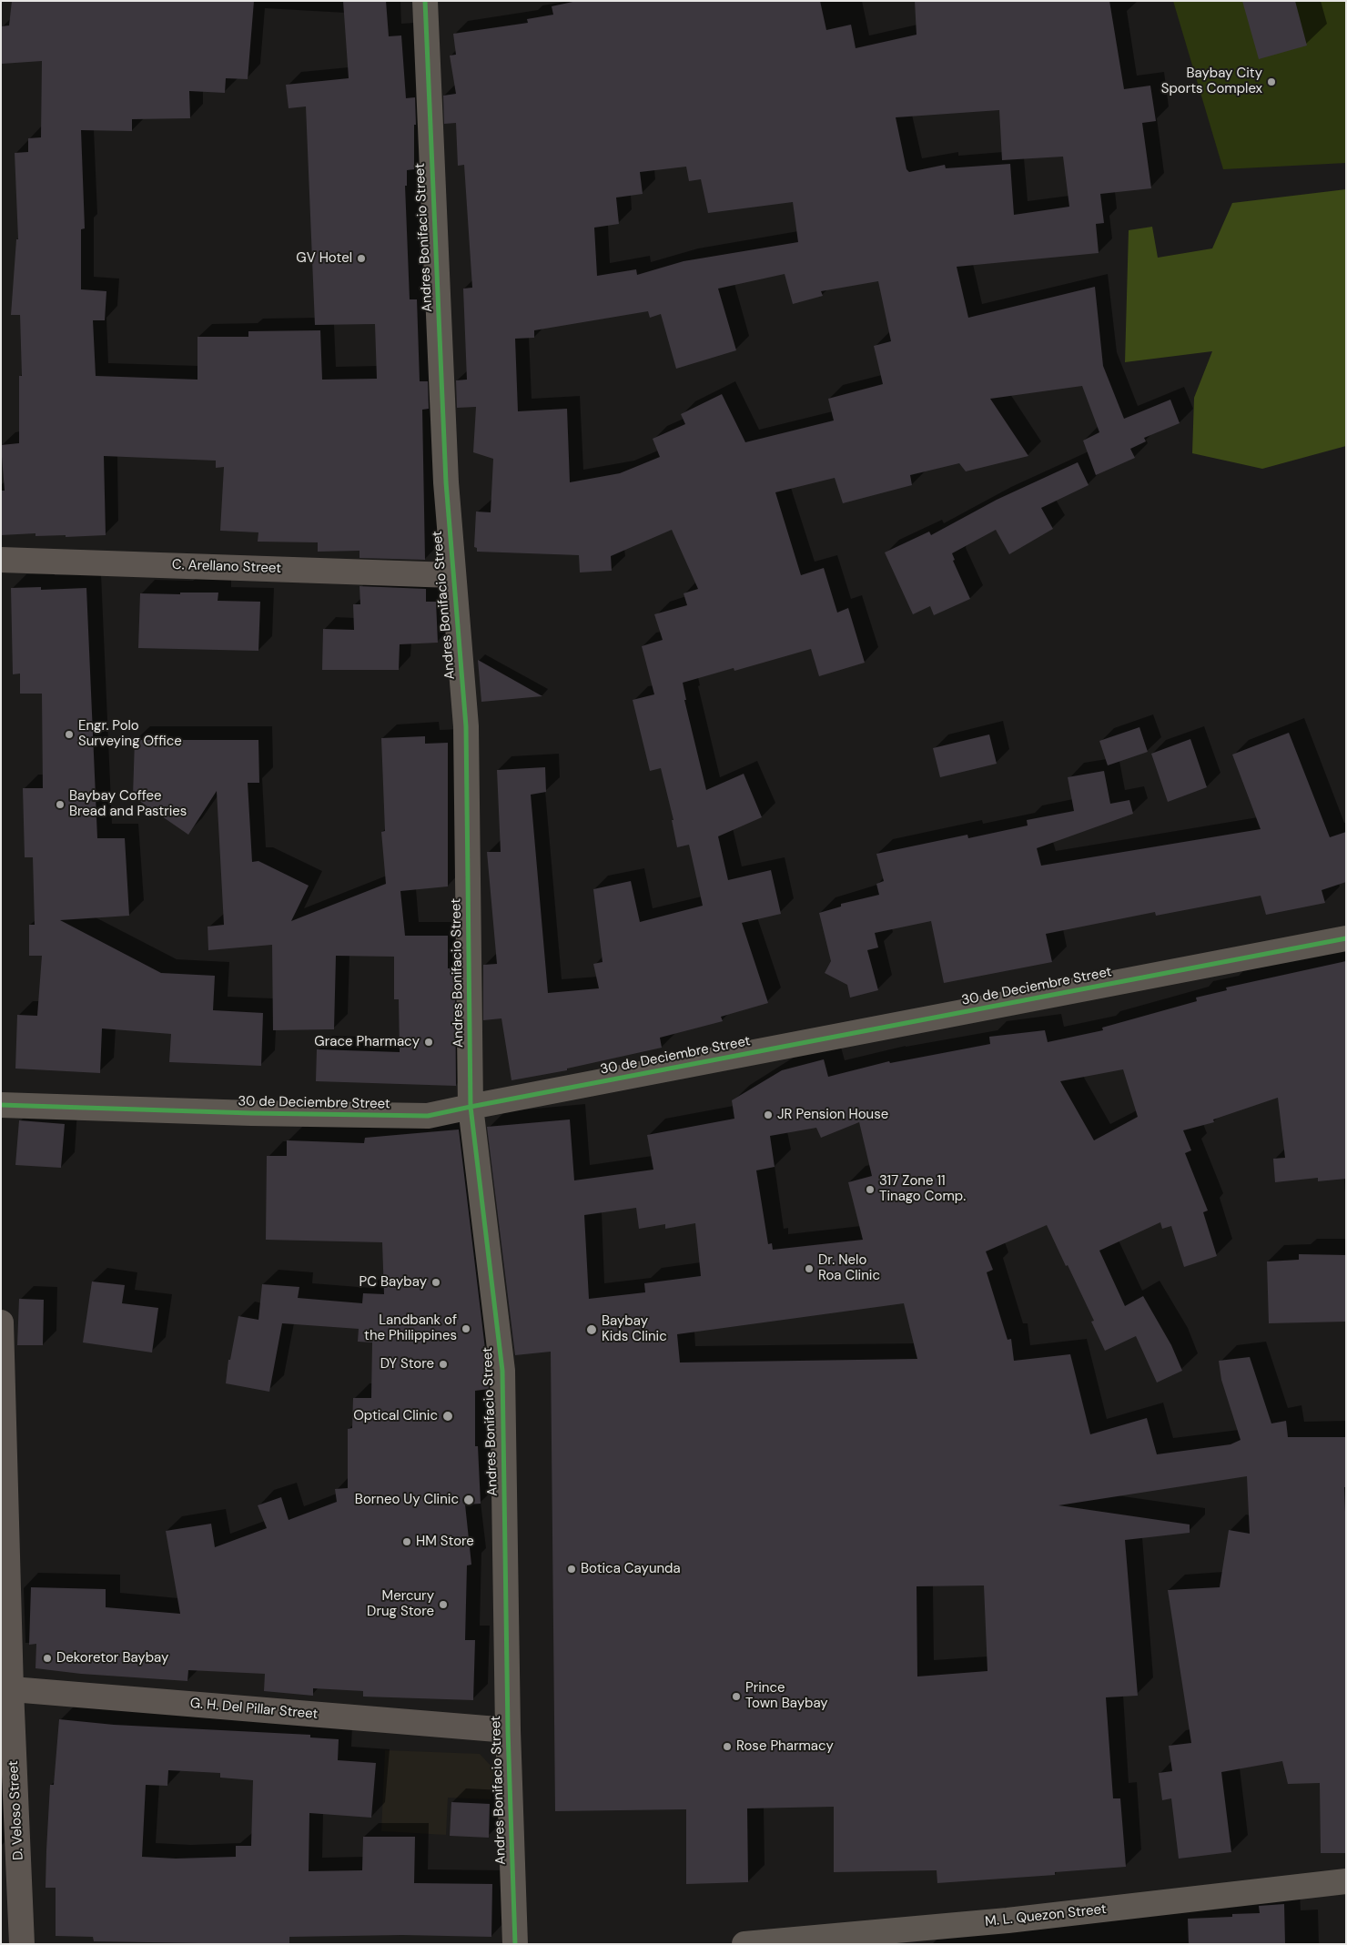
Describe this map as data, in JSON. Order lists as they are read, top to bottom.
{
  "streets": {
    "street": [
      "Andres Bonifacio Street",
      "C. Arellano Street",
      "30 de Deciembre Street",
      "G. H. Del Pillar Street",
      "D. Veloso Street",
      "M. L. Quezon Street"
    ]
  },
  "crossings": [
    ["Andres Bonifacio Street", "C. Arellano Street"],
    ["Andres Bonifacio Street", "30 de Deciembre Street"],
    ["Andres Bonifacio Street", "G. H. Del Pillar Street"],
    ["G. H. Del Pillar Street", "D. Veloso Street"]
  ],
  "places": [
    "Baybay City Sports Complex",
    "GV Hotel",
    "Engr. Polo Surveying Office",
    "Baybay Coffee Bread and Pastries",
    "Grace Pharmacy",
    "JR Pension House",
    "317 Zone 11 Tinago Comp.",
    "Dr. Nelo Roa Clinic",
    "PC Baybay",
    "Landbank of the Philippines",
    "Baybay Kids Clinic",
    "DY Store",
    "Optical Clinic",
    "Borneo Uy Clinic",
    "HM Store",
    "Botica Cayunda",
    "Mercury Drug Store",
    "Dekoretor Baybay",
    "Prince Town Baybay",
    "Rose Pharmacy"
  ]
}
